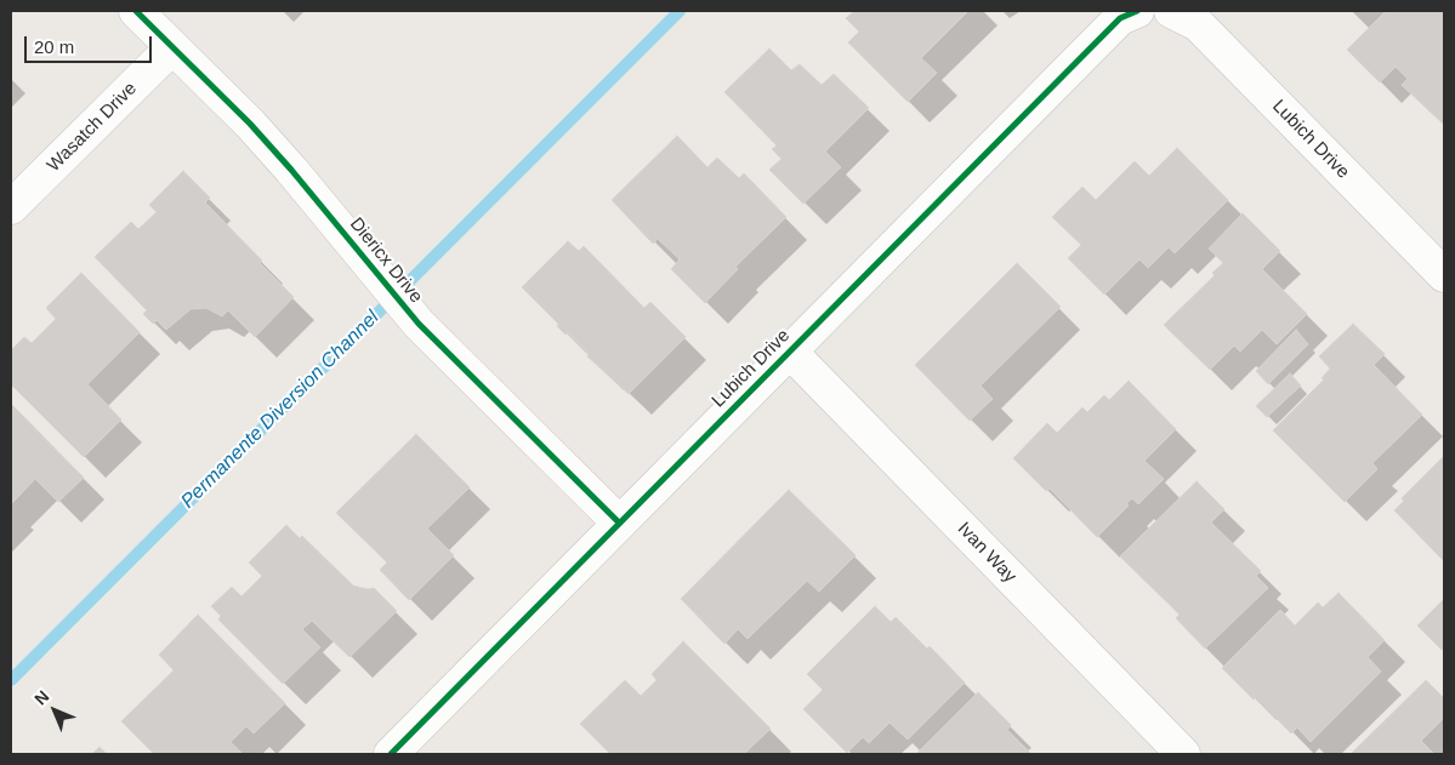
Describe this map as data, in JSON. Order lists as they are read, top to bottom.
{
  "streets": {
    "street": [
      "Wasatch Drive",
      "Lubich Drive",
      "Diericx Drive",
      "Ivan Way"
    ]
  },
  "crossings": [
    ["Wasatch Drive", "Diericx Drive"],
    ["Lubich Drive", "Diericx Drive"],
    ["Lubich Drive", "Ivan Way"]
  ],
  "water": ["Permanente Diversion Channel"],
  "scale_bar": "20 m",
  "north": "top left"
}
